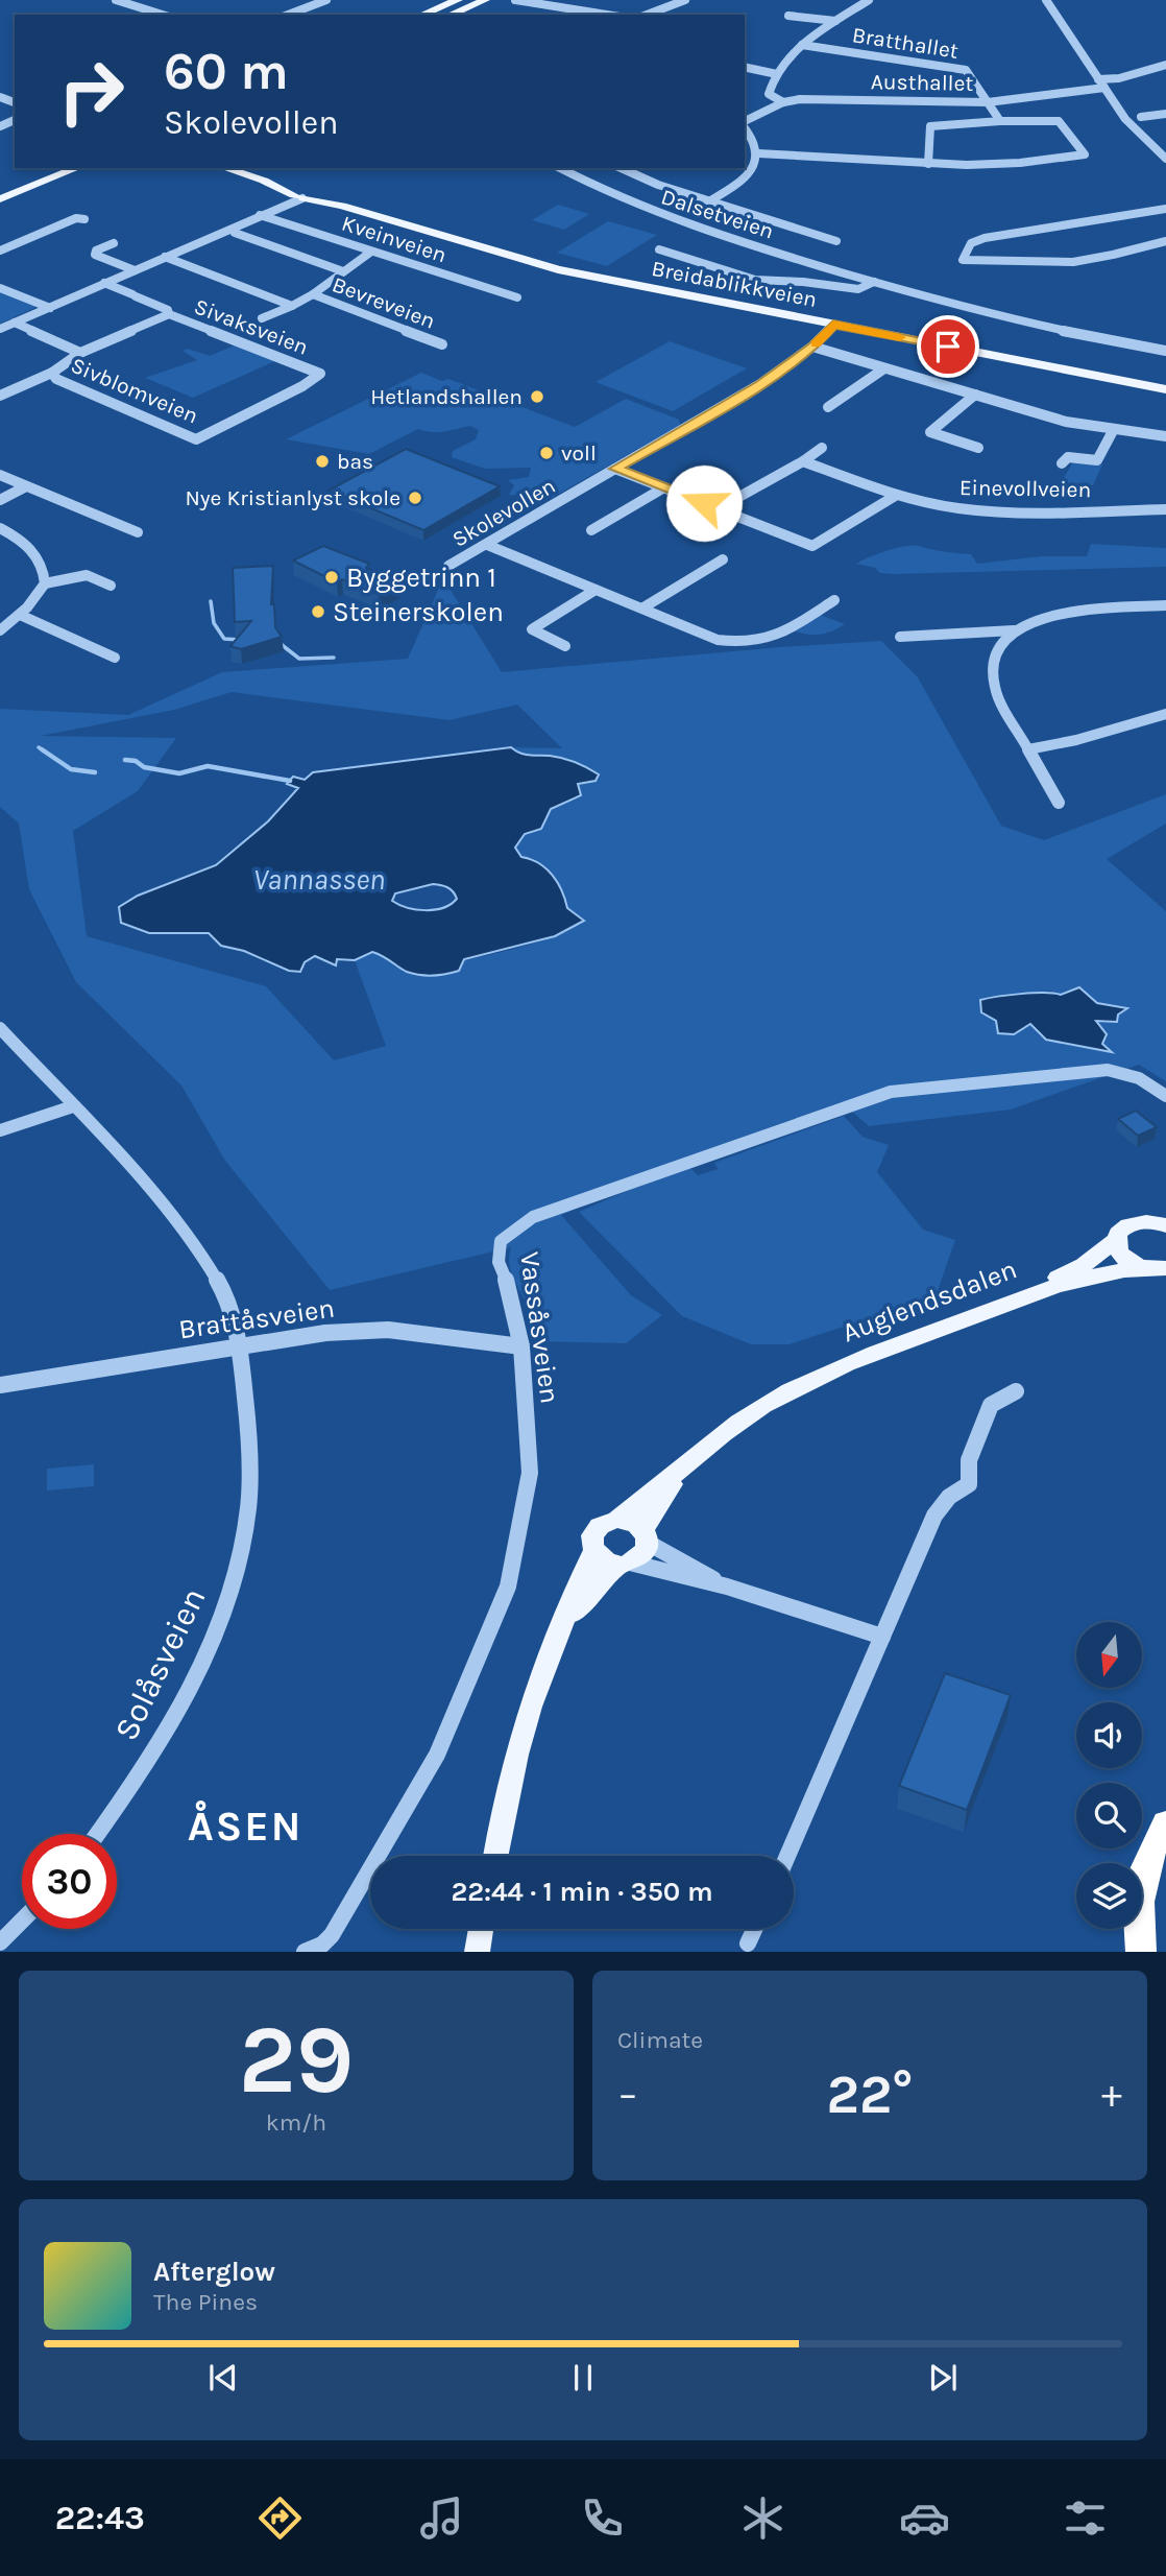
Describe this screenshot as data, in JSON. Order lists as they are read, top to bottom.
{
  "streets": {
    "main road": ["Breidablikkveien", "Auglendsdalen"],
    "street": [
      "Bratthallet",
      "Austhallet",
      "Dalsetveien",
      "Kveinveien",
      "Bevreveien",
      "Sivaksveien",
      "Sivblomveien",
      "Einevollveien",
      "Skolevollen",
      "Brattåsveien",
      "Vassåsveien",
      "Solåsveien"
    ]
  },
  "crossings": [
    ["Bratthallet", "Austhallet"],
    ["Kveinveien", "Bevreveien"],
    ["Breidablikkveien", "Skolevollen"],
    ["Sivaksveien", "Sivblomveien"],
    ["Brattåsveien", "Vassåsveien"],
    ["Brattåsveien", "Solåsveien"]
  ],
  "districts": ["ÅSEN"],
  "water": ["Vannassen"],
  "places": [
    "Hetlandshallen",
    "voll",
    "bas",
    "Nye Kristianlyst skole",
    "Byggetrinn 1",
    "Steinerskolen"
  ],
  "north": "bottom",
  "page": {
    "turn": ["60 m", "Skolevollen"],
    "limit": "30",
    "trip": "22:44 · 1 min · 350 m",
    "tile": [
      ["29", "km/h"],
      "Climate"
    ],
    "heat": ["−", "22°", "+"],
    "song": ["Afterglow", "The Pines"],
    "tabs": "22:43"
  }
}
